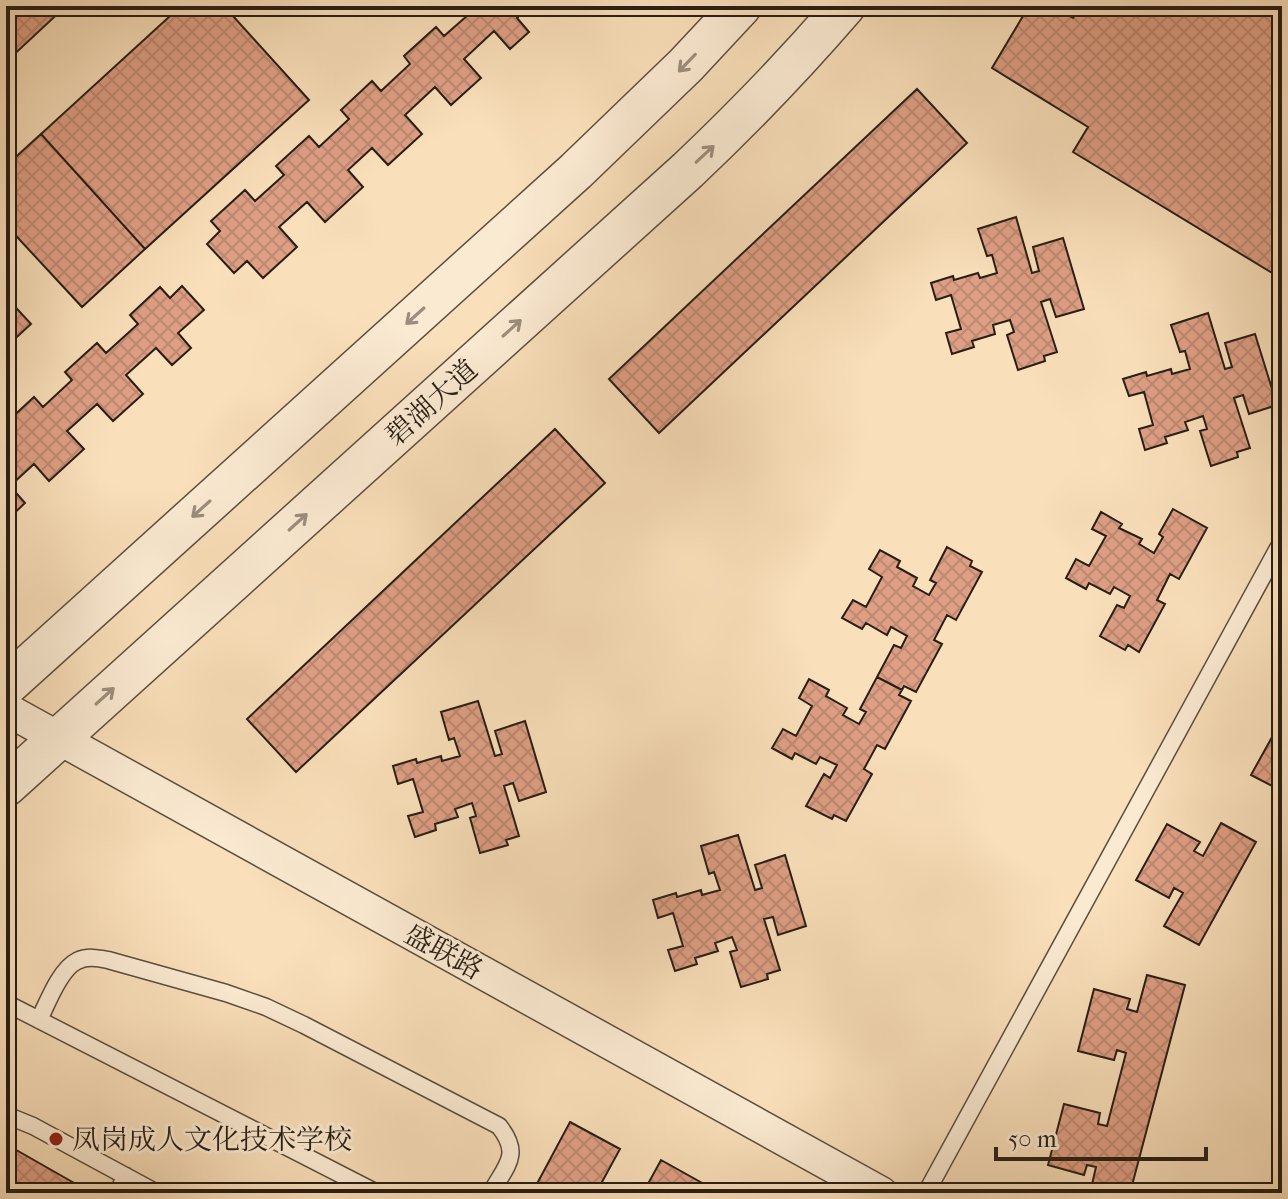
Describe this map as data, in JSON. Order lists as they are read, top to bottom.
{
  "streets": {
    "street": ["碧湖大道", "盛联路"]
  },
  "crossings": [
    ["碧湖大道", "盛联路"]
  ],
  "places": ["凤岗成人文化技术学校"],
  "scale_bar": "50 m"
}
